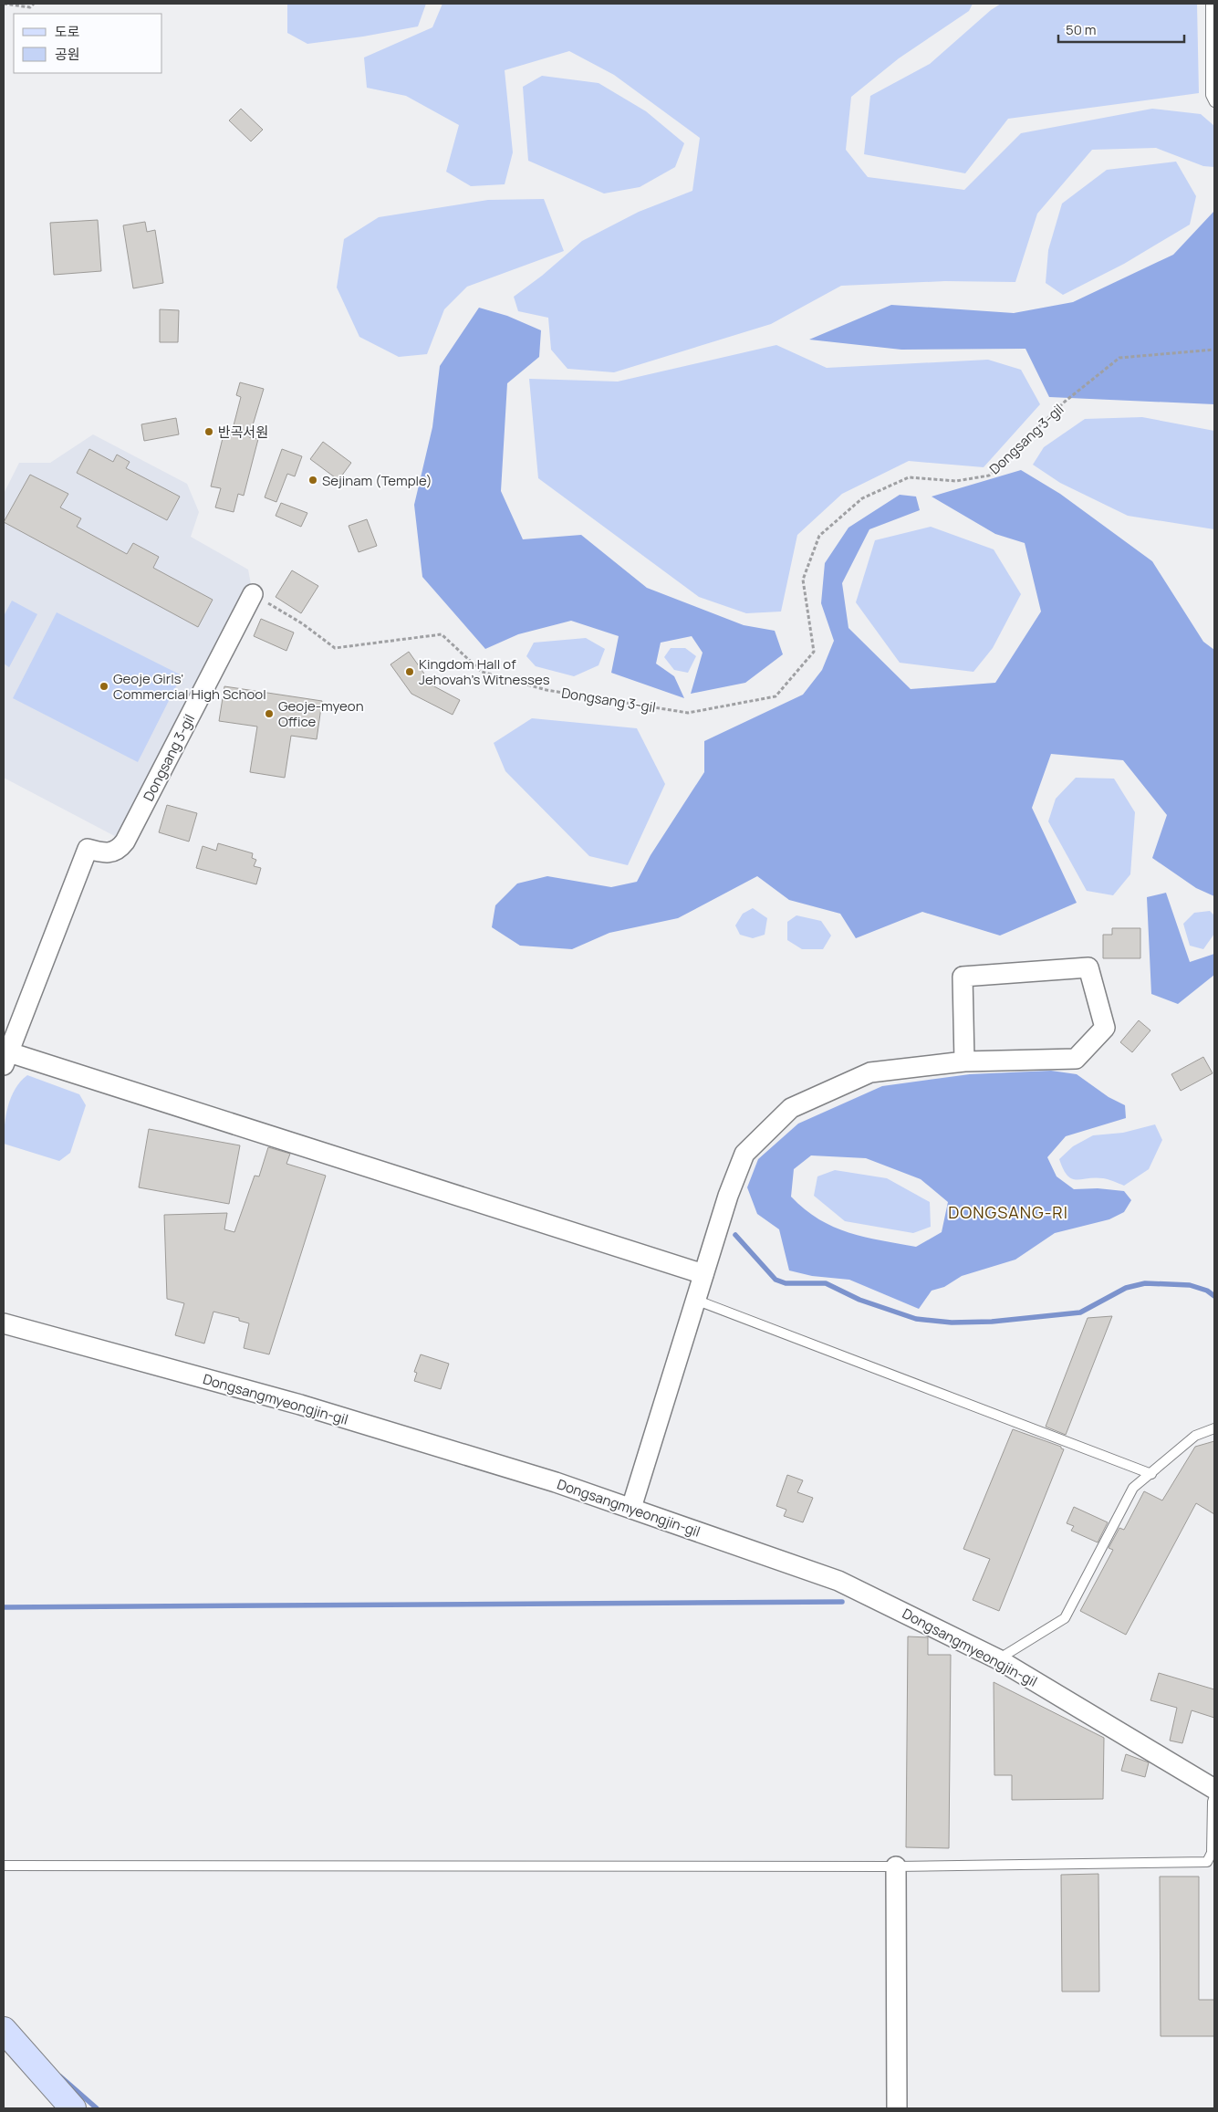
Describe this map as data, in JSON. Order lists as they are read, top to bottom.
{
  "streets": {
    "street": ["Dongsang 3-gil", "Dongsangmyeongjin-gil"]
  },
  "districts": ["DONGSANG-RI"],
  "places": [
    "반곡서원",
    "Sejinam (Temple)",
    "Kingdom Hall of Jehovah's Witnesses",
    "Geoje Girls' Commercial High School",
    "Geoje-myeon Office"
  ],
  "legend": ["도로", "공원"],
  "scale_bar": "50 m"
}
